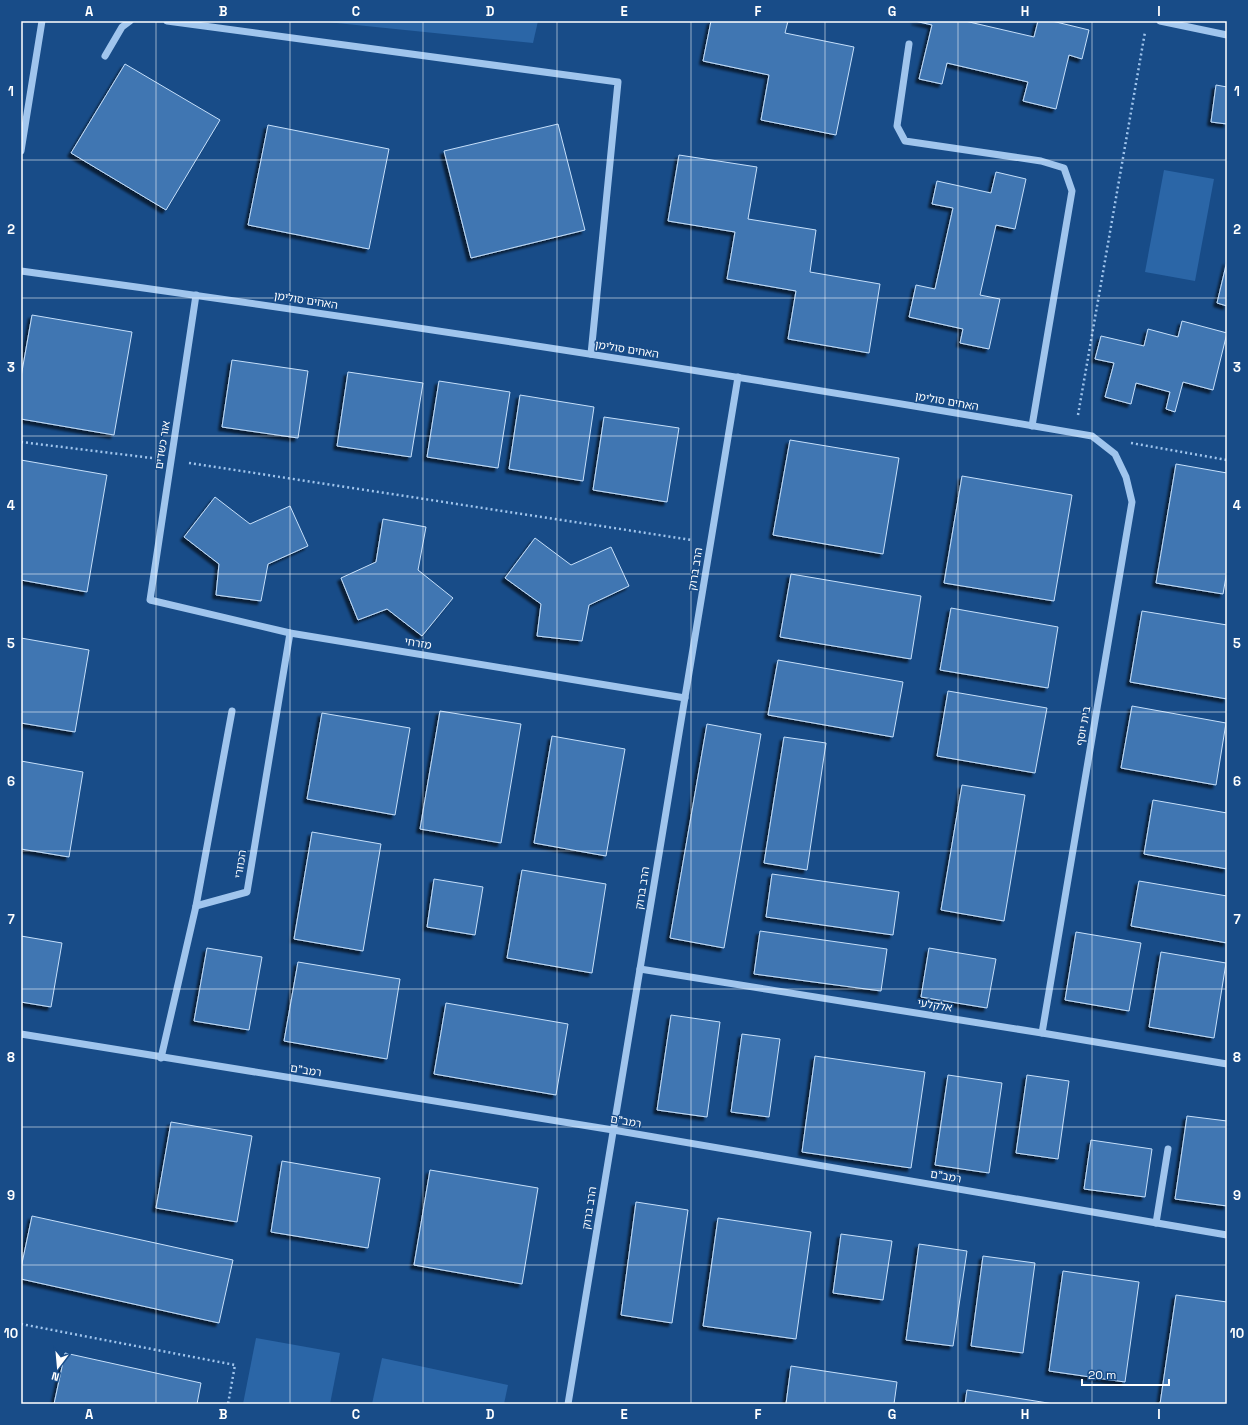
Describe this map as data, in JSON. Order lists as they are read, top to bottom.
{
  "streets": {
    "street": [
      "האחים סולימן",
      "אור כשדים",
      "הרב ברוק",
      "מזרחי",
      "בית יוסף",
      "הכוזרי",
      "אלקלעי",
      "רמב\"ם"
    ]
  },
  "crossings": [
    ["האחים סולימן", "אור כשדים"],
    ["האחים סולימן", "הרב ברוק"],
    ["האחים סולימן", "בית יוסף"],
    ["אור כשדים", "מזרחי"],
    ["הרב ברוק", "מזרחי"],
    ["הרב ברוק", "אלקלעי"],
    ["הרב ברוק", "רמב\"ם"],
    ["מזרחי", "הכוזרי"],
    ["בית יוסף", "אלקלעי"]
  ],
  "scale_bar": "20 m",
  "north": "bottom",
  "grid": {
    "columns": [
      "A",
      "B",
      "C",
      "D",
      "E",
      "F",
      "G",
      "H",
      "I"
    ],
    "rows": [
      "1",
      "2",
      "3",
      "4",
      "5",
      "6",
      "7",
      "8",
      "9",
      "10"
    ]
  }
}
